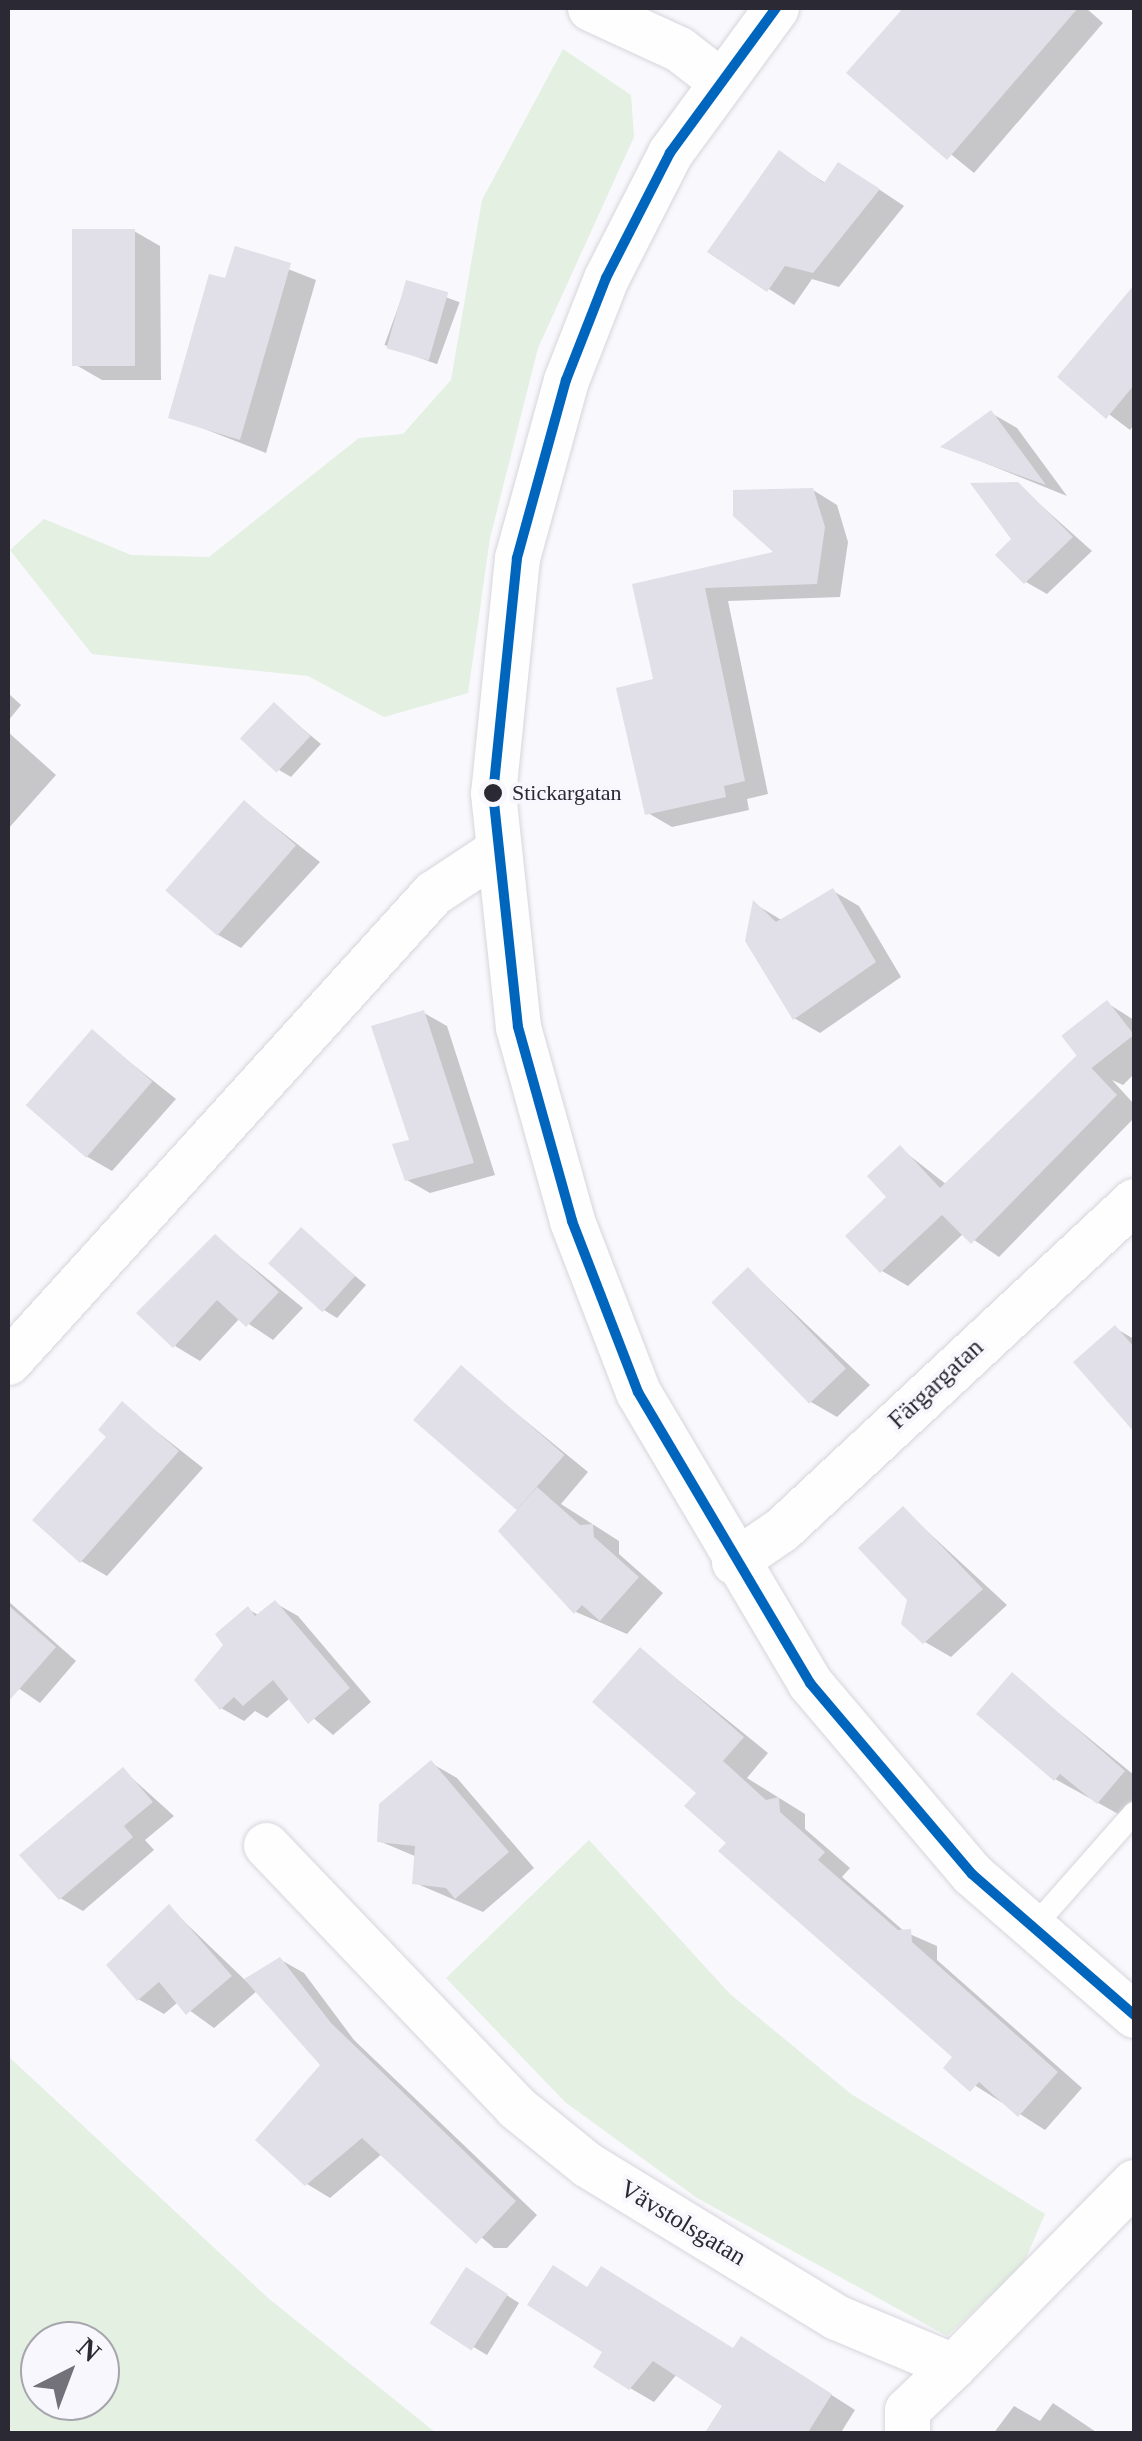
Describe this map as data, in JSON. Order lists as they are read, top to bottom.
{
  "streets": {
    "street": ["Färgargatan", "Vävstolsgatan"]
  },
  "places": ["Stickargatan"],
  "north": "top right"
}
